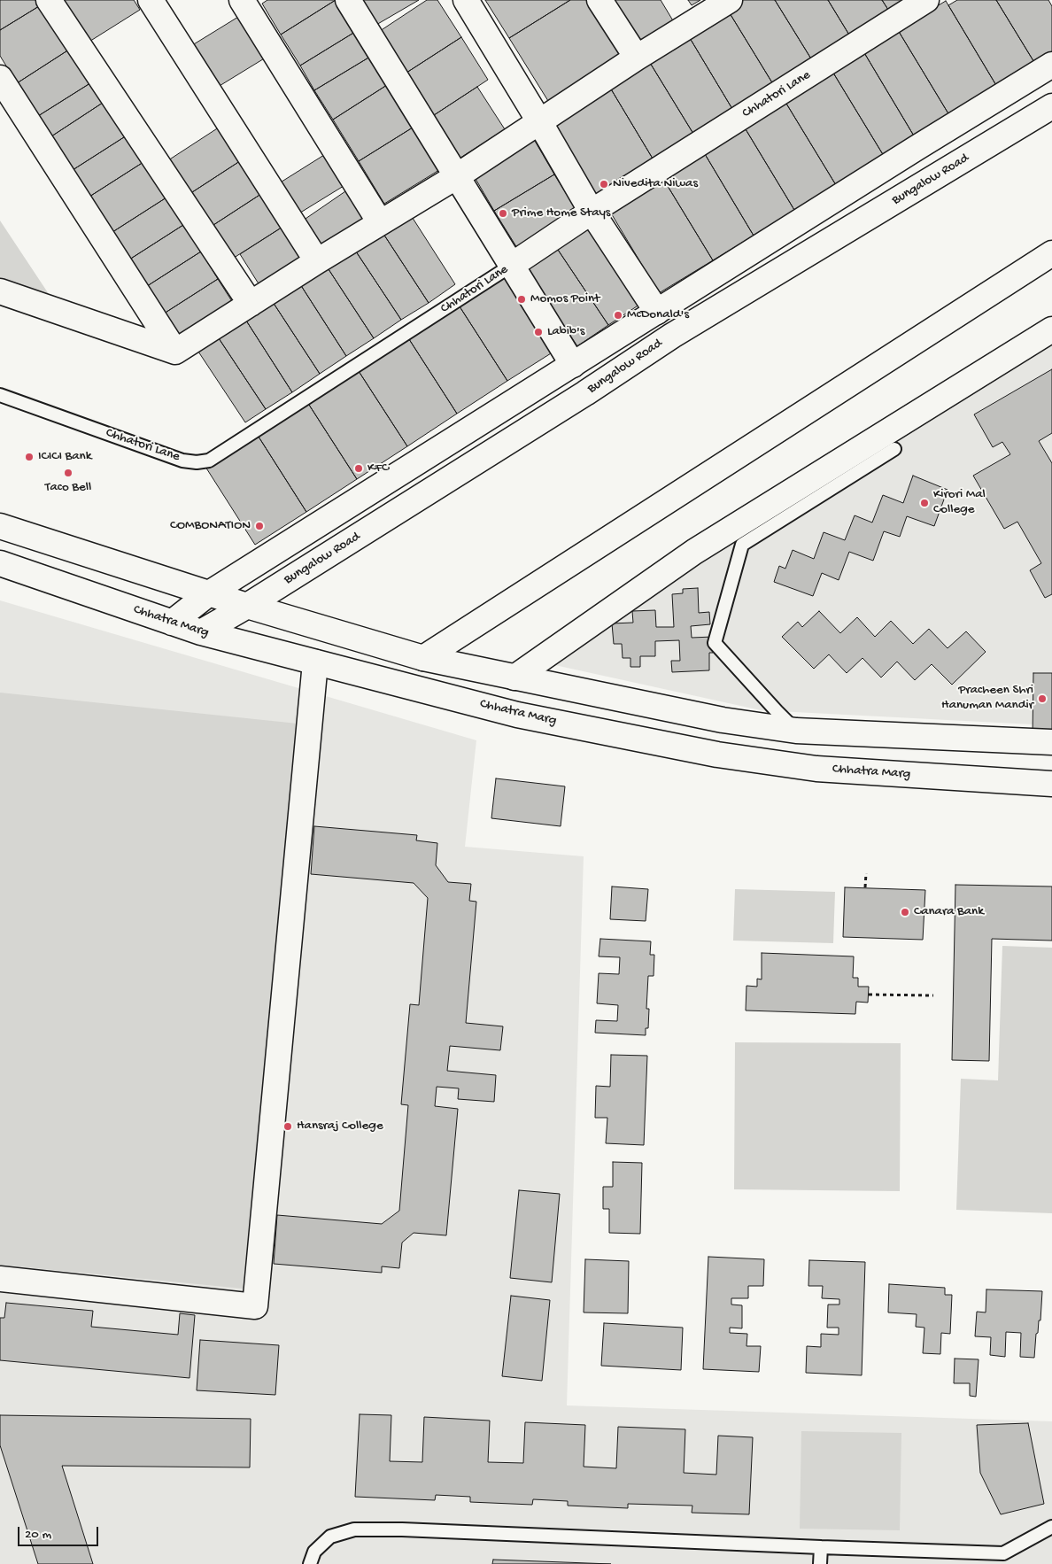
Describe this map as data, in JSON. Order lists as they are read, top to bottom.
{
  "streets": {
    "street": ["Chhatori Lane", "Bungalow Road", "Chhatra Marg"]
  },
  "crossings": [
    ["Bungalow Road", "Chhatra Marg"]
  ],
  "places": [
    "Nivedita Niwas",
    "Prime Home Stays",
    "Momos Point",
    "McDonald's",
    "Labib's",
    "ICICI Bank",
    "KFC",
    "Taco Bell",
    "Kirori Mal College",
    "COMBONATION",
    "Pracheen Shri Hanuman Mandir",
    "Canara Bank",
    "Hansraj College"
  ],
  "scale_bar": "20 m"
}
